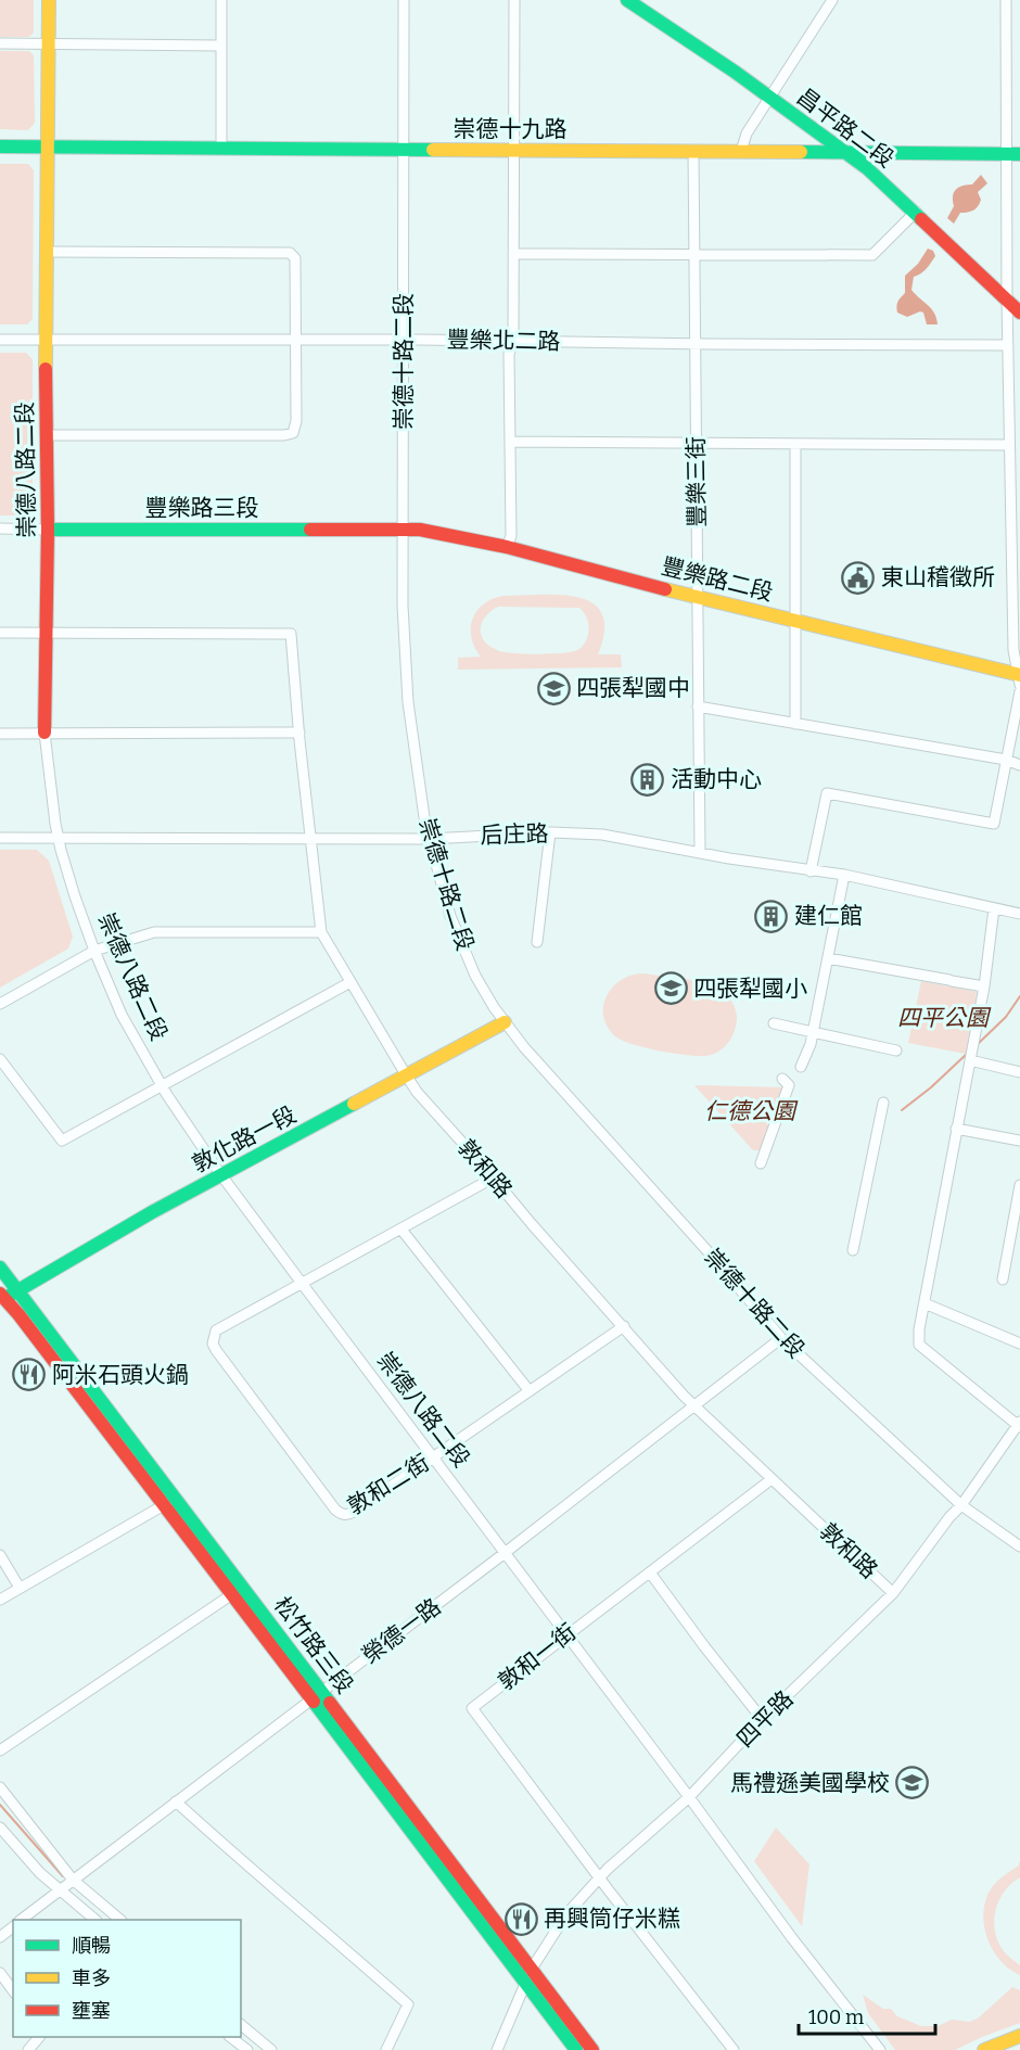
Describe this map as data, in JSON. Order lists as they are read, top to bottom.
{
  "streets": {
    "street": [
      "昌平路二段",
      "崇德十九路",
      "豐樂北二路",
      "崇德十路二段",
      "崇德八路二段",
      "豐樂三街",
      "豐樂路三段",
      "豐樂路二段",
      "后庄路",
      "敦化路一段",
      "敦和路",
      "敦和二街",
      "榮德一路",
      "松竹路三段",
      "敦和一街",
      "四平路"
    ]
  },
  "crossings": [
    ["昌平路二段", "崇德十九路"],
    ["崇德十九路", "崇德十路二段"],
    ["崇德十九路", "崇德八路二段"],
    ["崇德十九路", "豐樂三街"],
    ["豐樂北二路", "崇德十路二段"],
    ["豐樂北二路", "崇德八路二段"],
    ["豐樂北二路", "豐樂三街"],
    ["崇德十路二段", "豐樂路三段"],
    ["崇德十路二段", "豐樂路二段"],
    ["崇德十路二段", "后庄路"],
    ["崇德十路二段", "敦化路一段"],
    ["崇德十路二段", "榮德一路"],
    ["崇德十路二段", "四平路"],
    ["崇德八路二段", "豐樂路三段"],
    ["崇德八路二段", "后庄路"],
    ["崇德八路二段", "敦化路一段"],
    ["崇德八路二段", "敦和路"],
    ["崇德八路二段", "敦和二街"],
    ["崇德八路二段", "榮德一路"],
    ["崇德八路二段", "敦和一街"],
    ["崇德八路二段", "四平路"],
    ["豐樂三街", "豐樂路二段"],
    ["豐樂三街", "后庄路"],
    ["豐樂路三段", "豐樂路二段"],
    ["后庄路", "敦和路"],
    ["敦化路一段", "敦和路"],
    ["敦化路一段", "松竹路三段"],
    ["敦和路", "敦和二街"],
    ["敦和路", "榮德一路"],
    ["敦和路", "敦和一街"],
    ["敦和路", "四平路"],
    ["榮德一路", "松竹路三段"],
    ["松竹路三段", "四平路"],
    ["敦和一街", "四平路"]
  ],
  "parks": ["四平公園", "仁德公園"],
  "places": {
    "public building": ["東山稽徵所"],
    "school or university": ["四張犁國中", "四張犁國小", "馬禮遜美國學校"],
    "building": ["活動中心", "建仁館"],
    "restaurant": ["阿米石頭火鍋", "再興筒仔米糕"]
  },
  "legend": ["順暢", "車多", "壅塞"],
  "scale_bar": "100 m"
}
